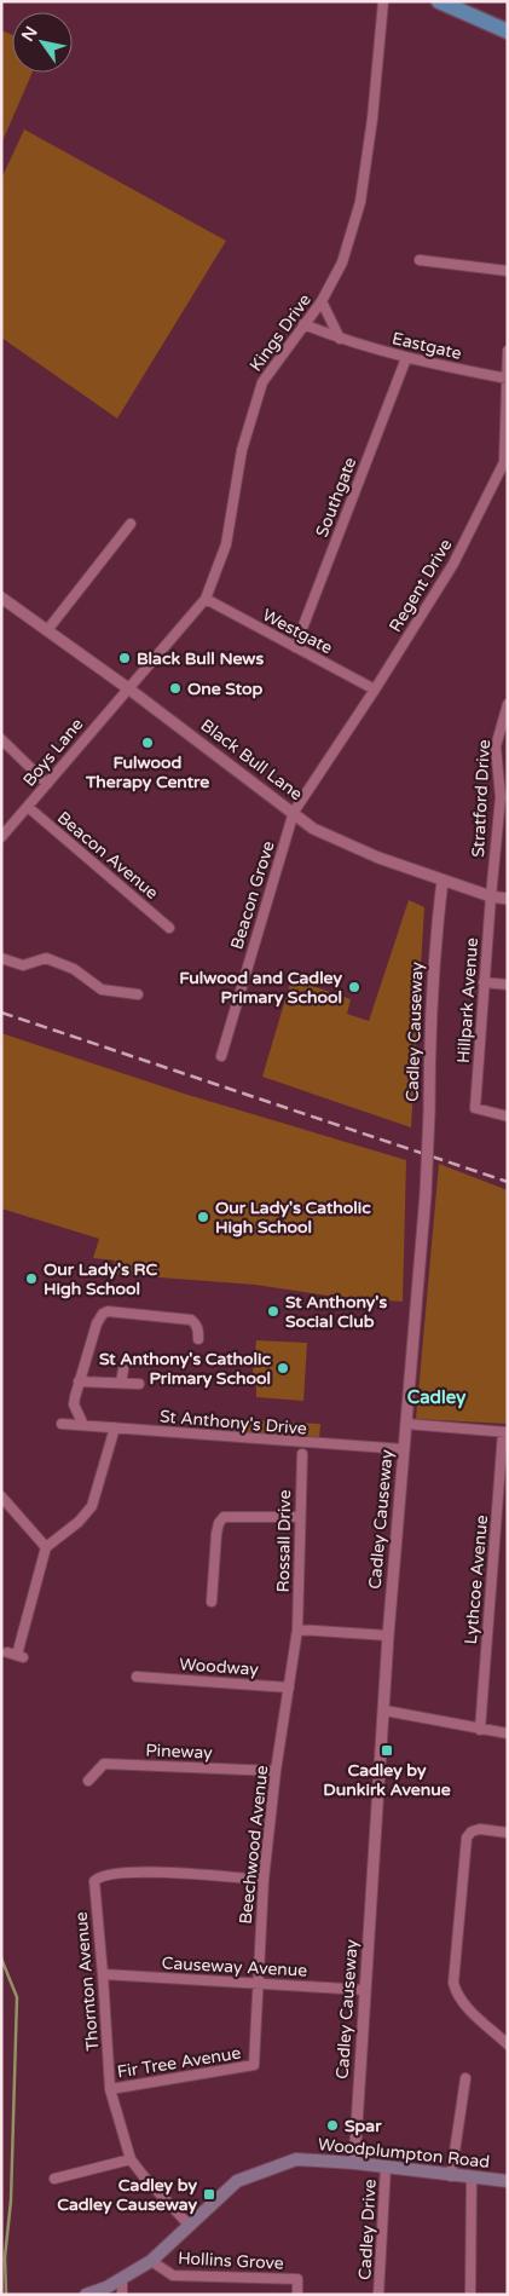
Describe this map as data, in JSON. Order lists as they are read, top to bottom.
{
  "streets": {
    "main road": ["Woodplumpton Road"],
    "street": [
      "Kings Drive",
      "Eastgate",
      "Southgate",
      "Regent Drive",
      "Westgate",
      "Boys Lane",
      "Black Bull Lane",
      "Stratford Drive",
      "Beacon Avenue",
      "Beacon Grove",
      "Hillpark Avenue",
      "Cadley Causeway",
      "St Anthony's Drive",
      "Rossall Drive",
      "Lythcoe Avenue",
      "Woodway",
      "Pineway",
      "Beechwood Avenue",
      "Causeway Avenue",
      "Thornton Avenue",
      "Fir Tree Avenue",
      "Cadley Drive",
      "Hollins Grove"
    ]
  },
  "crossings": [
    ["Kings Drive", "Eastgate"],
    ["Kings Drive", "Westgate"],
    ["Kings Drive", "Boys Lane"],
    ["Kings Drive", "Black Bull Lane"],
    ["Eastgate", "Southgate"],
    ["Eastgate", "Regent Drive"],
    ["Southgate", "Westgate"],
    ["Regent Drive", "Westgate"],
    ["Regent Drive", "Black Bull Lane"],
    ["Regent Drive", "Beacon Grove"],
    ["Boys Lane", "Black Bull Lane"],
    ["Boys Lane", "Beacon Avenue"],
    ["Black Bull Lane", "Stratford Drive"],
    ["Black Bull Lane", "Beacon Grove"],
    ["Black Bull Lane", "Hillpark Avenue"],
    ["Black Bull Lane", "Cadley Causeway"],
    ["Stratford Drive", "Hillpark Avenue"],
    ["Cadley Causeway", "St Anthony's Drive"],
    ["Cadley Causeway", "Causeway Avenue"],
    ["Cadley Causeway", "Woodplumpton Road"],
    ["Rossall Drive", "Beechwood Avenue"],
    ["Woodway", "Beechwood Avenue"],
    ["Pineway", "Beechwood Avenue"],
    ["Beechwood Avenue", "Causeway Avenue"],
    ["Beechwood Avenue", "Thornton Avenue"],
    ["Beechwood Avenue", "Fir Tree Avenue"],
    ["Causeway Avenue", "Thornton Avenue"],
    ["Thornton Avenue", "Fir Tree Avenue"],
    ["Thornton Avenue", "Woodplumpton Road"],
    ["Woodplumpton Road", "Cadley Drive"],
    ["Woodplumpton Road", "Hollins Grove"]
  ],
  "districts": ["Cadley"],
  "places": {
    "other": [
      "Black Bull News",
      "One Stop",
      "Fulwood Therapy Centre",
      "Fulwood and Cadley Primary School",
      "Our Lady's Catholic High School",
      "Our Lady's RC High School",
      "St Anthony's Social Club",
      "St Anthony's Catholic Primary School",
      "Spar"
    ],
    "transit": ["Cadley by Dunkirk Avenue", "Cadley by Cadley Causeway"]
  },
  "north": "top left"
}
